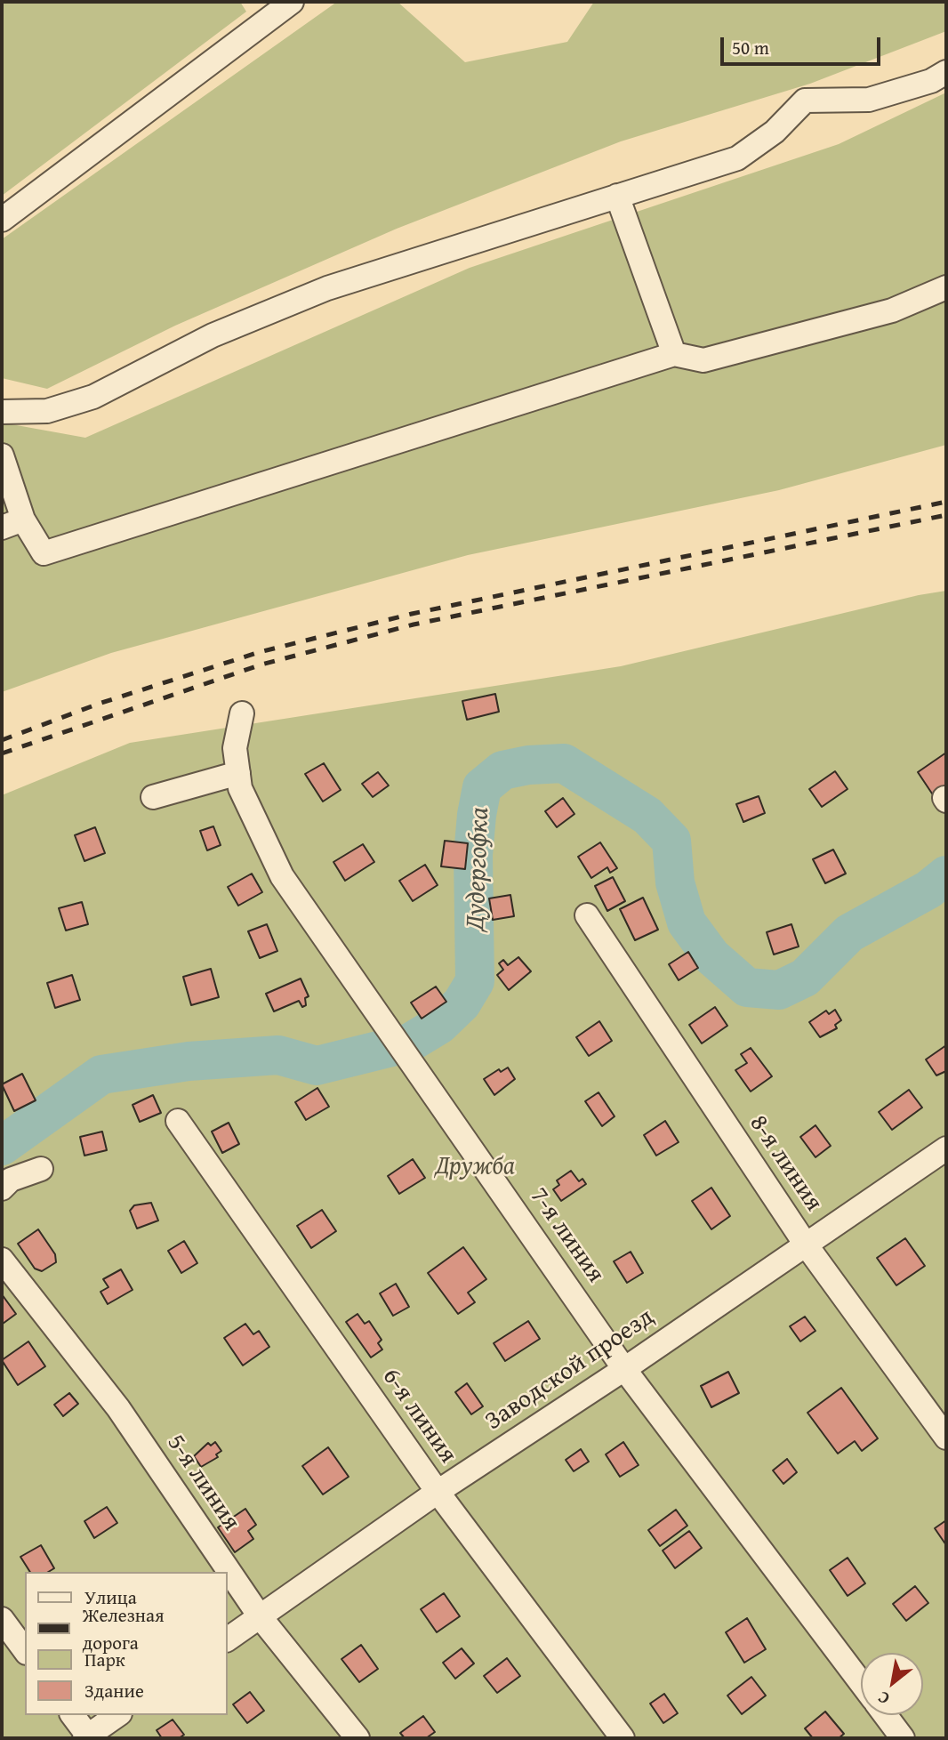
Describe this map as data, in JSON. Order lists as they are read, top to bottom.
{
  "streets": {
    "street": [
      "8-я линия",
      "7-я линия",
      "Заводской проезд",
      "6-я линия",
      "5-я линия"
    ]
  },
  "crossings": [
    ["8-я линия", "Заводской проезд"],
    ["7-я линия", "Заводской проезд"],
    ["Заводской проезд", "6-я линия"],
    ["Заводской проезд", "5-я линия"]
  ],
  "water": ["Дудергофка"],
  "parks": ["Дружба"],
  "legend": [
    "Улица",
    "Железная дорога",
    "Парк",
    "Здание"
  ],
  "scale_bar": "50 m",
  "north": "bottom left"
}
